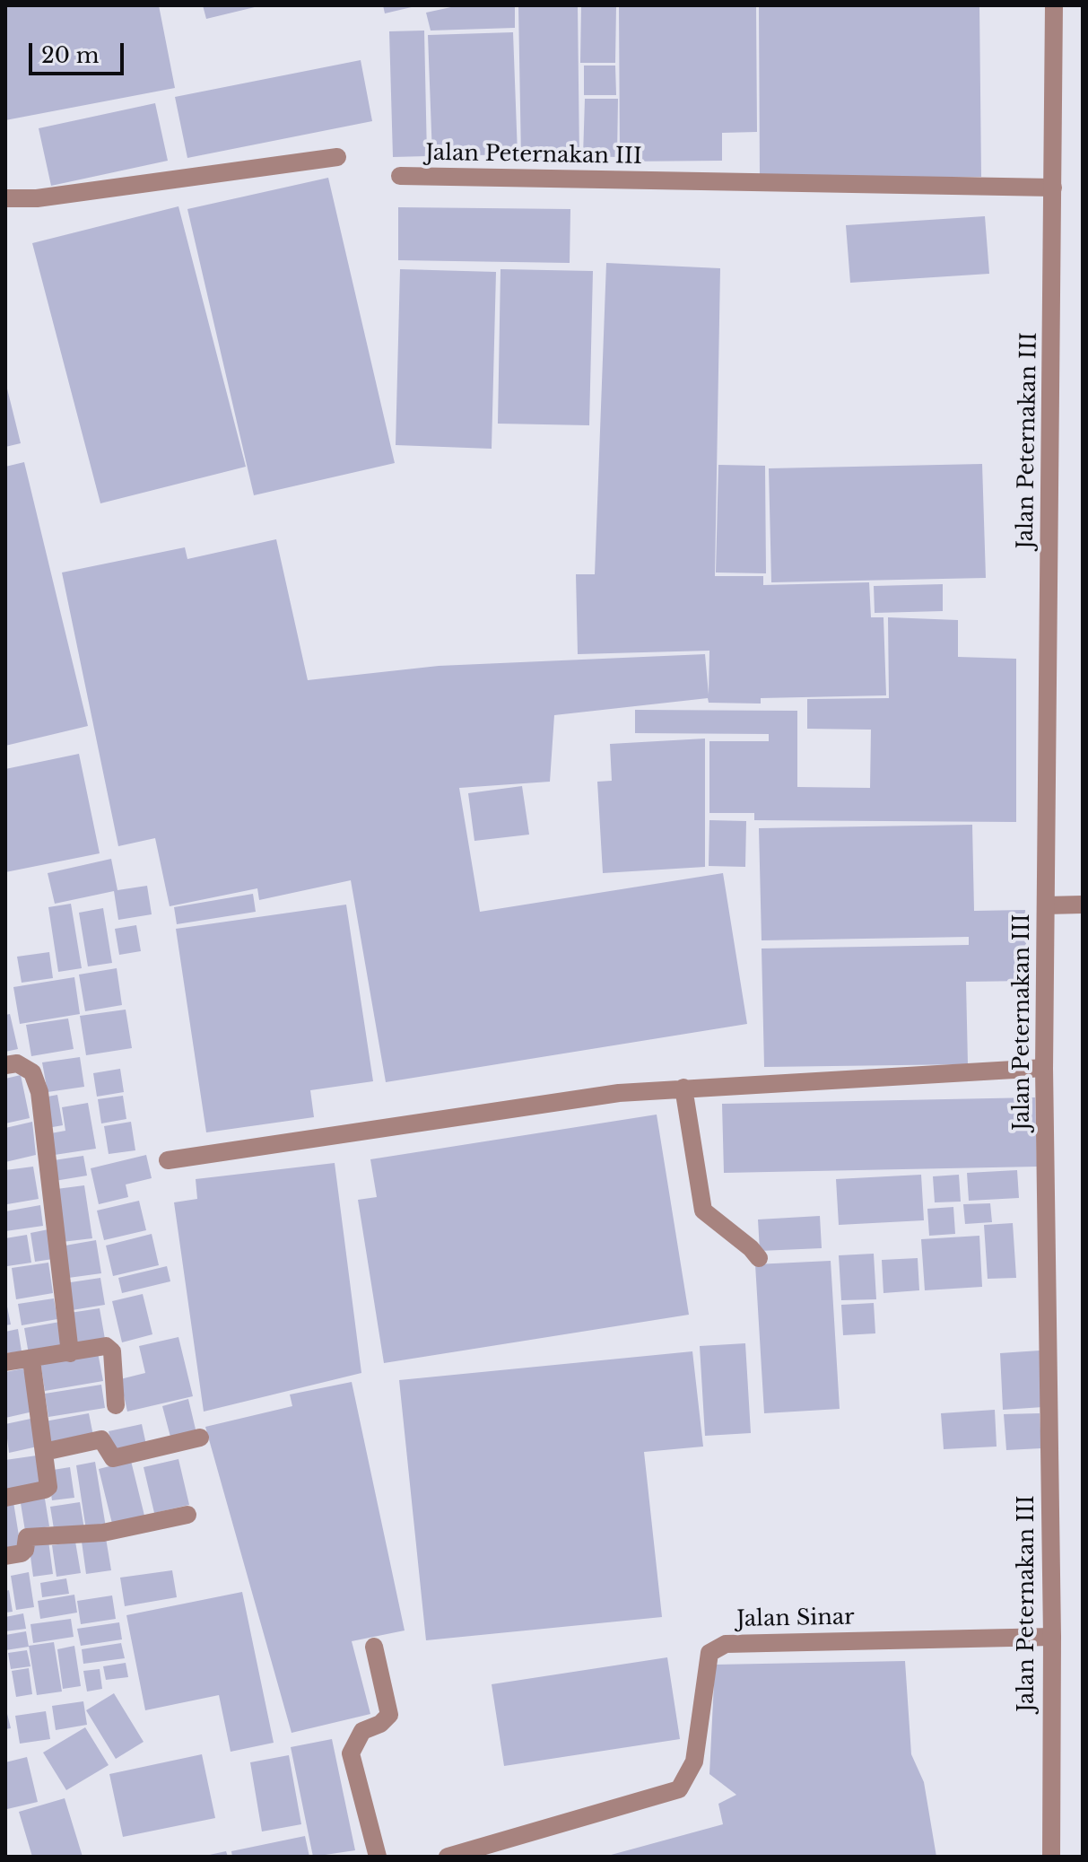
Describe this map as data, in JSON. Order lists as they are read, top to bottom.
{
  "streets": {
    "street": ["Jalan Peternakan III", "Jalan Sinar"]
  },
  "crossings": [
    ["Jalan Peternakan III", "Jalan Sinar"]
  ],
  "scale_bar": "20 m"
}
